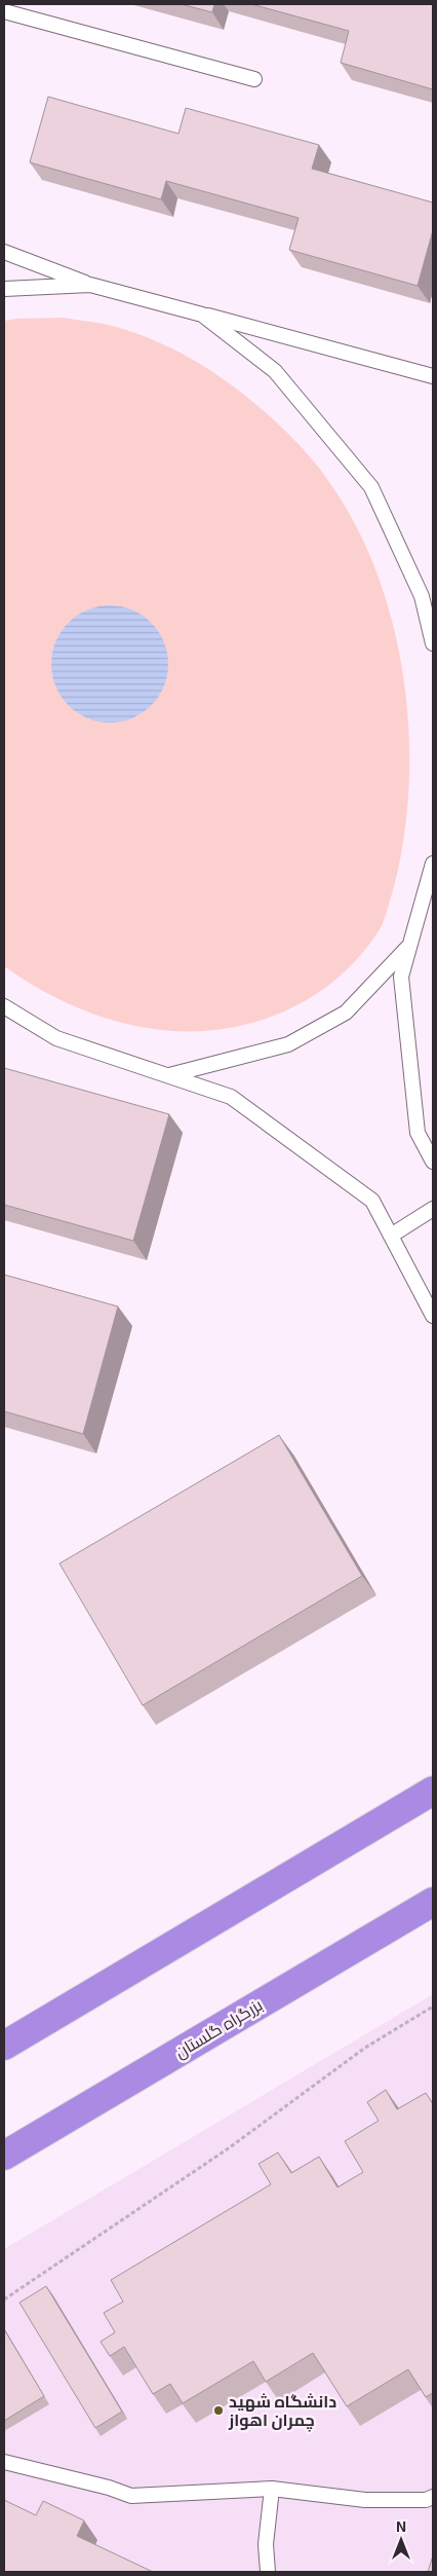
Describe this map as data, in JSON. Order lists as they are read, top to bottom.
{
  "streets": {
    "highway": ["بزرگراه گلستان"]
  },
  "places": ["دانشگاه شهید چمران اهواز"],
  "north": "top"
}
